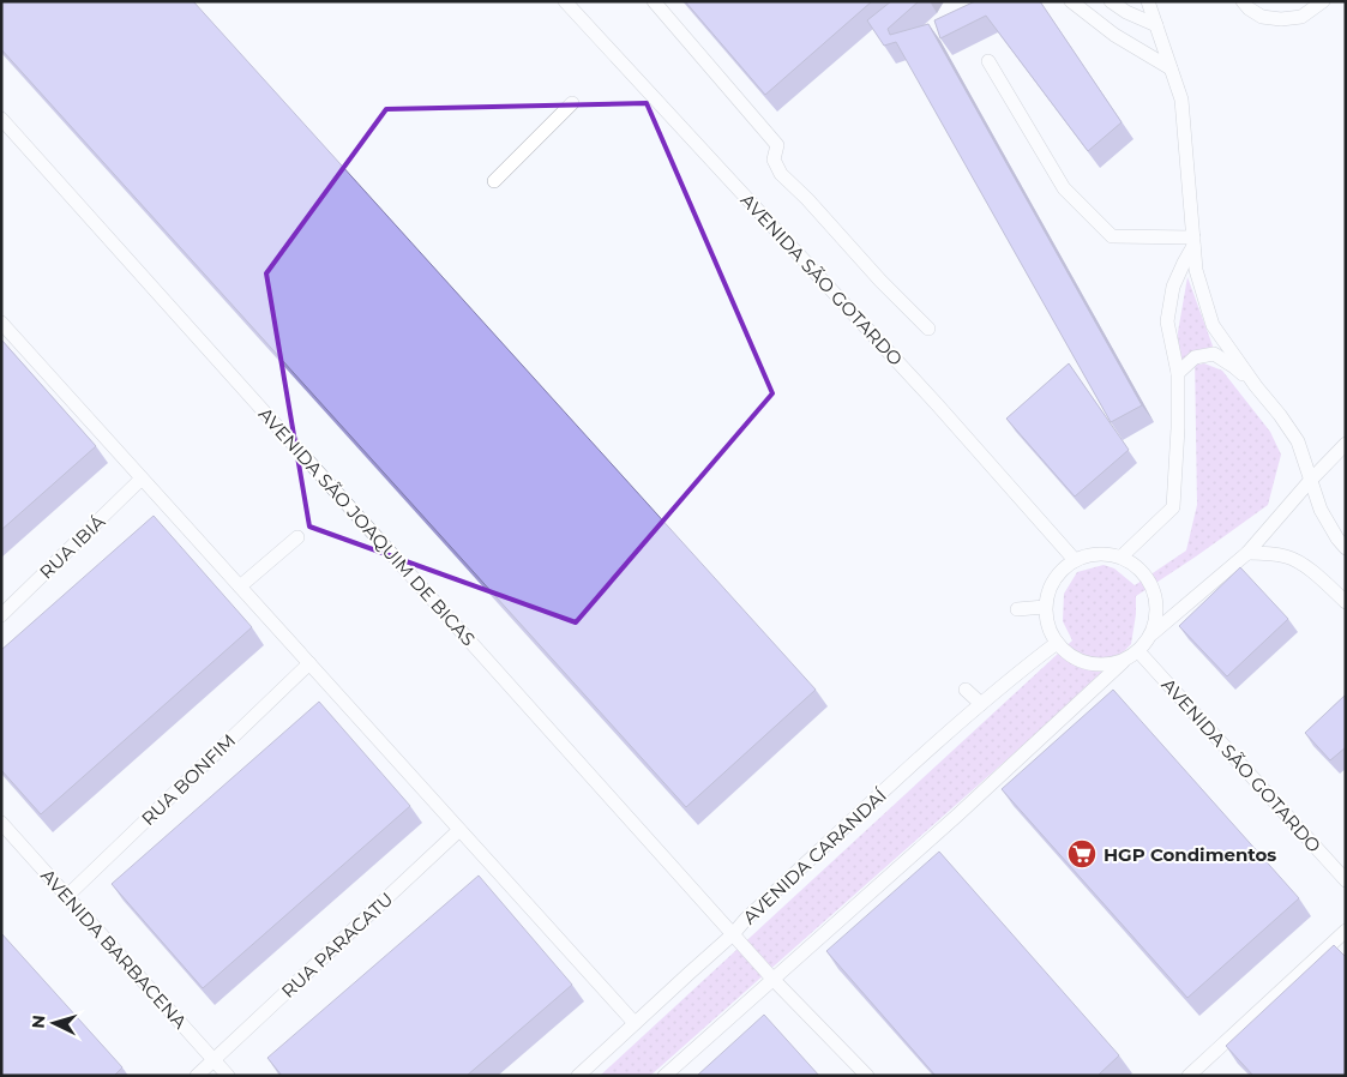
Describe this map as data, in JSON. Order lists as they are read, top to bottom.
{
  "streets": {
    "lane": [
      "AVENIDA SÃO GOTARDO",
      "AVENIDA SÃO JOAQUIM DE BICAS",
      "RUA IBIÁ",
      "RUA BONFIM",
      "AVENIDA CARANDAÍ",
      "RUA PARACATU",
      "AVENIDA BARBACENA"
    ]
  },
  "crossings": [
    ["AVENIDA SÃO GOTARDO", "AVENIDA CARANDAÍ"],
    ["AVENIDA SÃO JOAQUIM DE BICAS", "AVENIDA CARANDAÍ"],
    ["RUA BONFIM", "AVENIDA BARBACENA"],
    ["RUA PARACATU", "AVENIDA BARBACENA"]
  ],
  "places": {
    "supermarket": ["HGP Condimentos"]
  },
  "north": "left"
}
